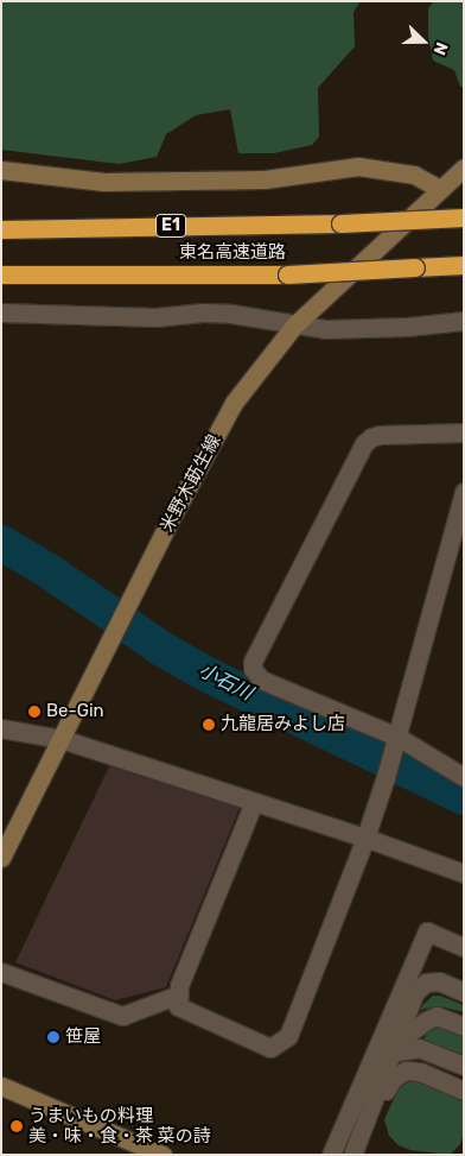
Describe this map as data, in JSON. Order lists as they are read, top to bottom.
{
  "streets": {
    "highway": ["E1", "東名高速道路"],
    "main road": ["米野木莇生線"]
  },
  "water": ["小石川"],
  "places": [
    "Be-Gin",
    "九龍居みよし店",
    "笹屋",
    "うまいもの料理 美・味・食・茶 菜の詩"
  ],
  "north": "right"
}
